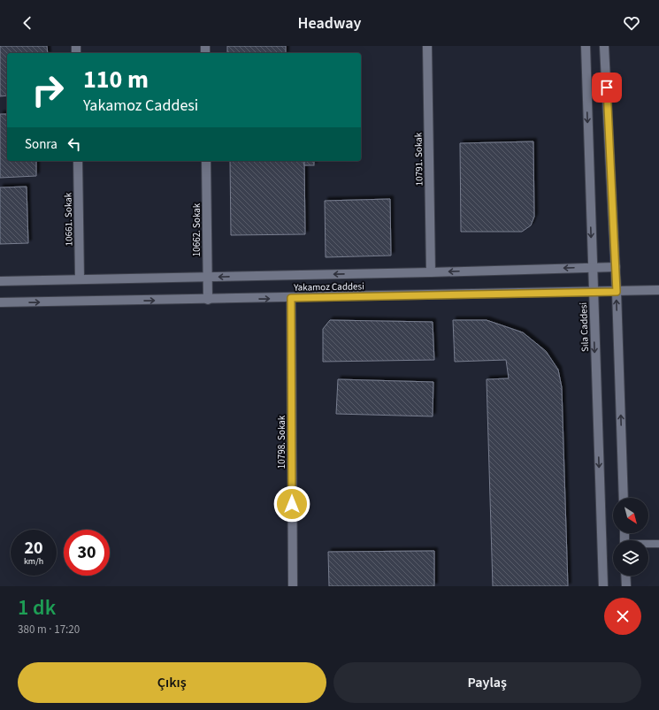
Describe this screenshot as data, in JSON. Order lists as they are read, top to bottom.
{
  "streets": {
    "street": [
      "10791. Sokak",
      "10661. Sokak",
      "10662. Sokak",
      "Yakamoz Caddesi",
      "Sıla Caddesi",
      "10798. Sokak"
    ]
  },
  "crossings": [
    ["10791. Sokak", "Yakamoz Caddesi"],
    ["10661. Sokak", "Yakamoz Caddesi"],
    ["10662. Sokak", "Yakamoz Caddesi"],
    ["Yakamoz Caddesi", "Sıla Caddesi"],
    ["Yakamoz Caddesi", "10798. Sokak"]
  ],
  "north": "bottom right",
  "page": {
    "header": "Headway",
    "turn": ["110 m", "Yakamoz Caddesi"],
    "then": "Sonra",
    "speed": "20 km/h",
    "limit": "30",
    "heading": ["1 dk", "380 m · 17:20"],
    "buttons": ["Çıkış", "Paylaş"]
  }
}
